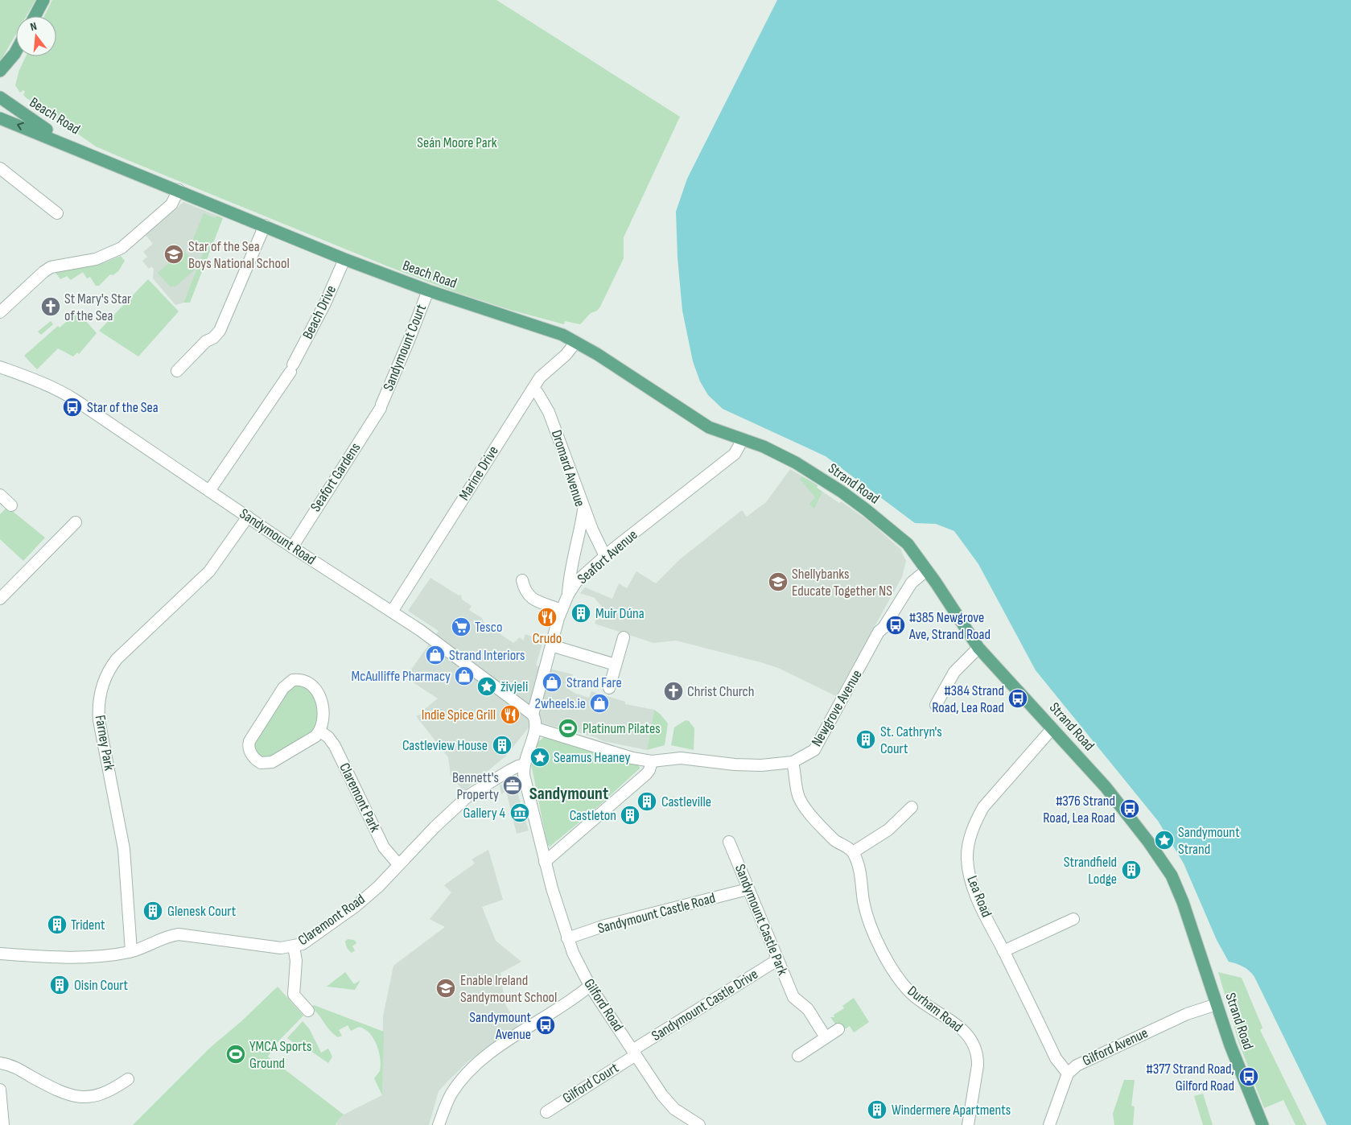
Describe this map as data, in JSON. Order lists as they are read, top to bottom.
{
  "streets": {
    "main road": ["Beach Road", "Strand Road"],
    "street": [
      "Beach Drive",
      "Sandymount Court",
      "Dromard Avenue",
      "Marine Drive",
      "Seafort Gardens",
      "Sandymount Road",
      "Seafort Avenue",
      "Newgrove Avenue",
      "Farney Park",
      "Claremont Park",
      "Lea Road",
      "Sandymount Castle Road",
      "Claremont Road",
      "Sandymount Castle Park",
      "Gilford Road",
      "Sandymount Castle Drive",
      "Durham Road",
      "Gilford Avenue",
      "Gilford Court"
    ]
  },
  "crossings": [
    ["Beach Road", "Beach Drive"],
    ["Beach Road", "Sandymount Court"],
    ["Beach Road", "Marine Drive"],
    ["Beach Road", "Strand Road"],
    ["Beach Road", "Seafort Avenue"],
    ["Beach Drive", "Sandymount Road"],
    ["Sandymount Court", "Seafort Gardens"],
    ["Dromard Avenue", "Marine Drive"],
    ["Dromard Avenue", "Seafort Avenue"],
    ["Marine Drive", "Sandymount Road"],
    ["Seafort Gardens", "Sandymount Road"],
    ["Strand Road", "Seafort Avenue"],
    ["Strand Road", "Newgrove Avenue"],
    ["Strand Road", "Lea Road"],
    ["Strand Road", "Gilford Avenue"],
    ["Sandymount Road", "Seafort Avenue"],
    ["Sandymount Road", "Farney Park"],
    ["Farney Park", "Claremont Road"],
    ["Claremont Park", "Claremont Road"],
    ["Lea Road", "Gilford Avenue"],
    ["Sandymount Castle Road", "Sandymount Castle Park"],
    ["Sandymount Castle Road", "Gilford Road"],
    ["Claremont Road", "Gilford Road"],
    ["Sandymount Castle Park", "Sandymount Castle Drive"],
    ["Gilford Road", "Sandymount Castle Drive"],
    ["Gilford Road", "Gilford Court"],
    ["Sandymount Castle Drive", "Gilford Court"]
  ],
  "districts": ["Sandymount"],
  "parks": ["Seán Moore Park"],
  "places": {
    "school or university": ["Star of the Sea Boys National School", "Shellybanks Educate Together NS", "Enable Ireland Sandymount School"],
    "church": ["St Mary's Star of the Sea", "Christ Church"],
    "bus stop": [
      "Star of the Sea",
      "#385 Newgrove Ave, Strand Road",
      "#384 Strand Road, Lea Road",
      "#376 Strand Road, Lea Road",
      "Sandymount Avenue",
      "#377 Strand Road, Gilford Road"
    ],
    "building": [
      "Muir Dúna",
      "St. Cathryn's Court",
      "Castleview House",
      "Castleville",
      "Castleton",
      "Strandfield Lodge",
      "Glenesk Court",
      "Trident",
      "Oisin Court",
      "Windermere Apartments"
    ],
    "restaurant": ["Crudo", "Indie Spice Grill"],
    "supermarket": ["Tesco"],
    "shop": [
      "Strand Interiors",
      "McAulliffe Pharmacy",
      "Strand Fare",
      "2wheels.ie"
    ],
    "place": ["živjeli", "Seamus Heaney", "Sandymount Strand"],
    "sports": ["Platinum Pilates", "YMCA Sports Ground"],
    "office": ["Bennett's Property"],
    "museum": ["Gallery 4"]
  },
  "north": "top"
}
